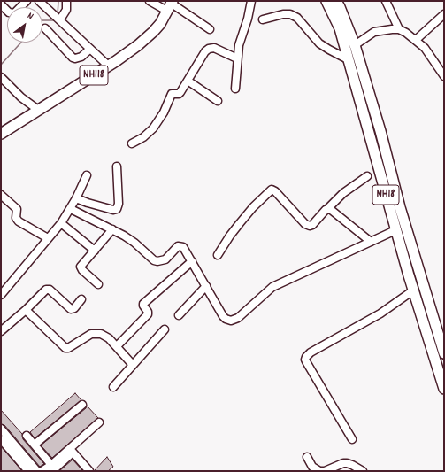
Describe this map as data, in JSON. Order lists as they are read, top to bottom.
{
  "streets": {
    "highway": ["NH118", "NH18"]
  },
  "north": "top right"
}
